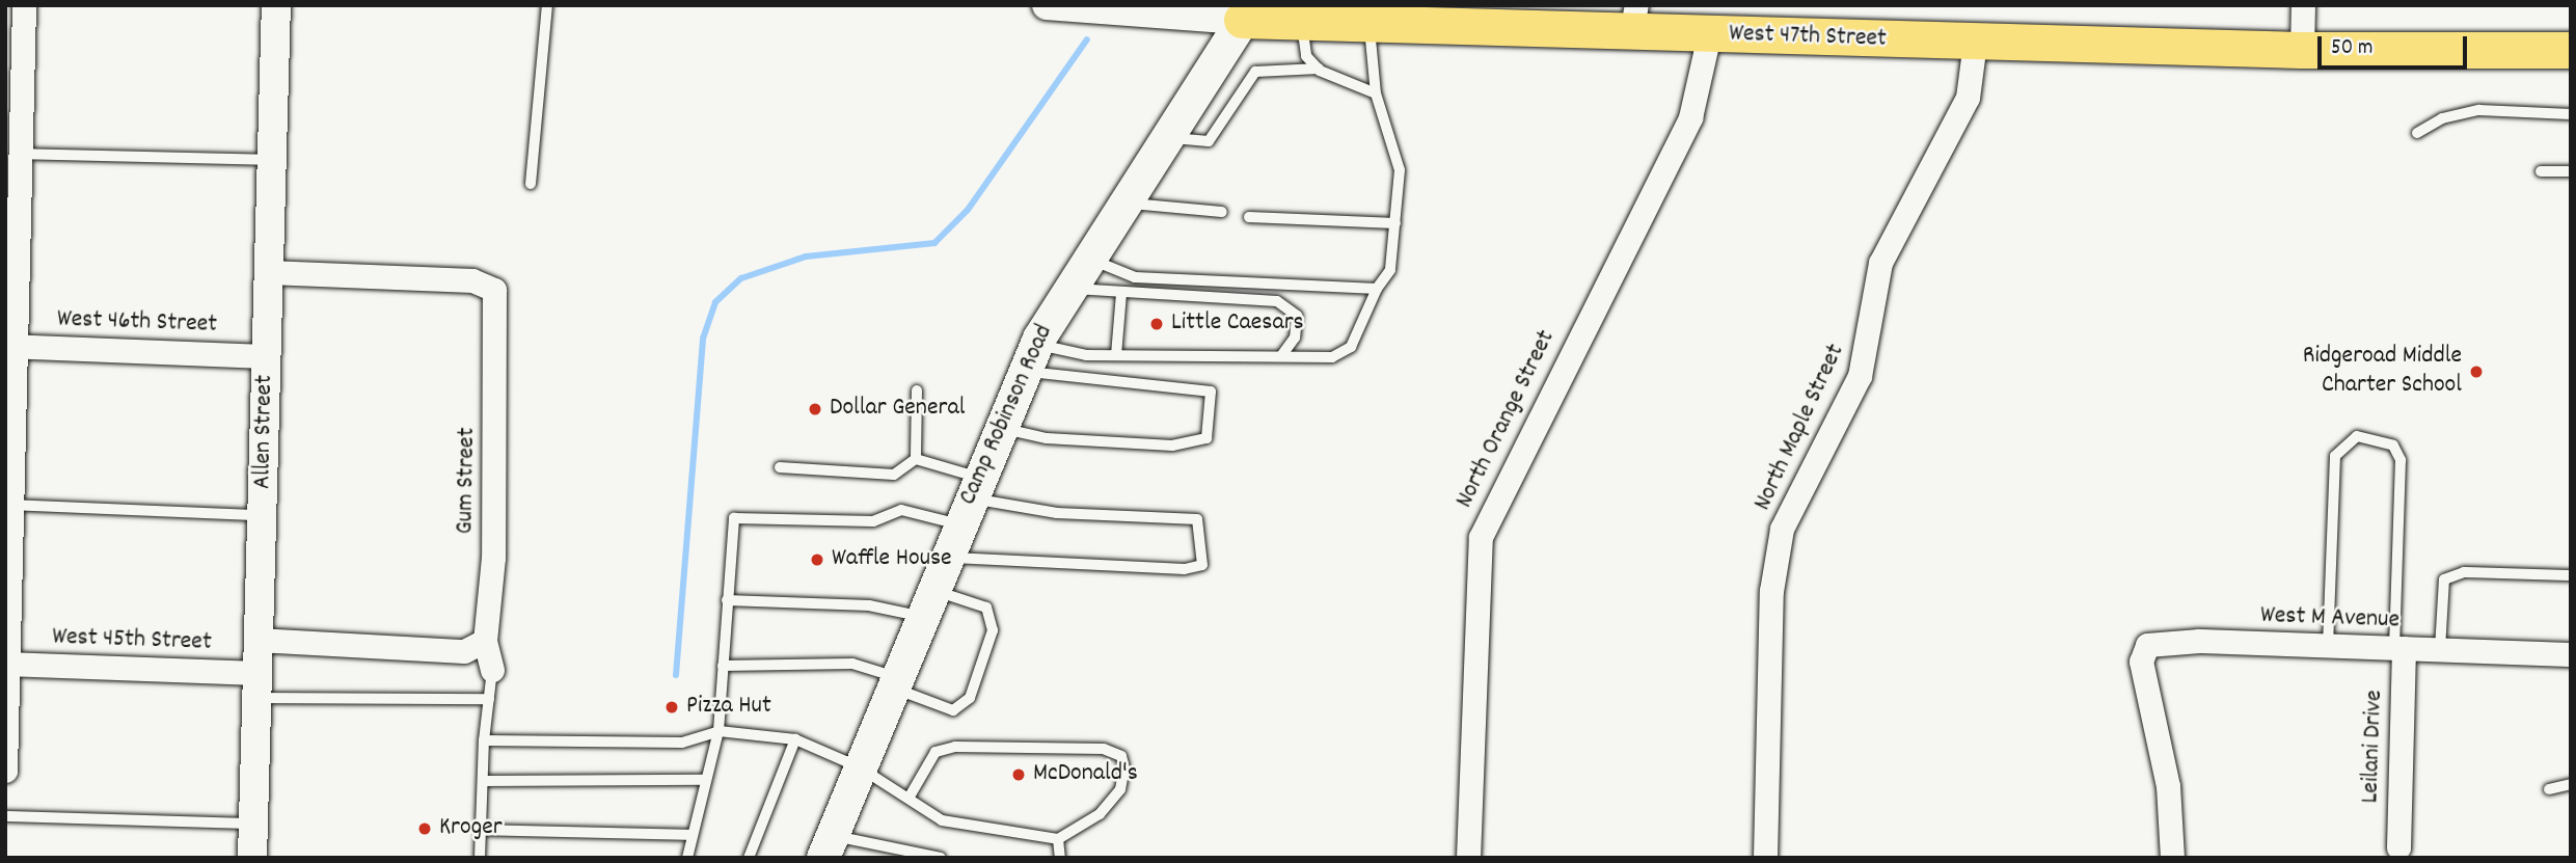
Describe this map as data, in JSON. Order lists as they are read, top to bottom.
{
  "streets": {
    "main road": ["West 47th Street", "Camp Robinson Road"],
    "street": [
      "West 46th Street",
      "North Orange Street",
      "North Maple Street",
      "Allen Street",
      "Gum Street",
      "West M Avenue",
      "West 45th Street",
      "Leilani Drive"
    ]
  },
  "crossings": [
    ["West 47th Street", "Camp Robinson Road"],
    ["West 47th Street", "North Orange Street"],
    ["West 47th Street", "North Maple Street"],
    ["West 46th Street", "Allen Street"],
    ["Allen Street", "Gum Street"],
    ["Allen Street", "West 45th Street"],
    ["West M Avenue", "Leilani Drive"]
  ],
  "places": [
    "Little Caesars",
    "Ridgeroad Middle Charter School",
    "Dollar General",
    "Waffle House",
    "Pizza Hut",
    "McDonald's",
    "Kroger"
  ],
  "scale_bar": "50 m"
}
